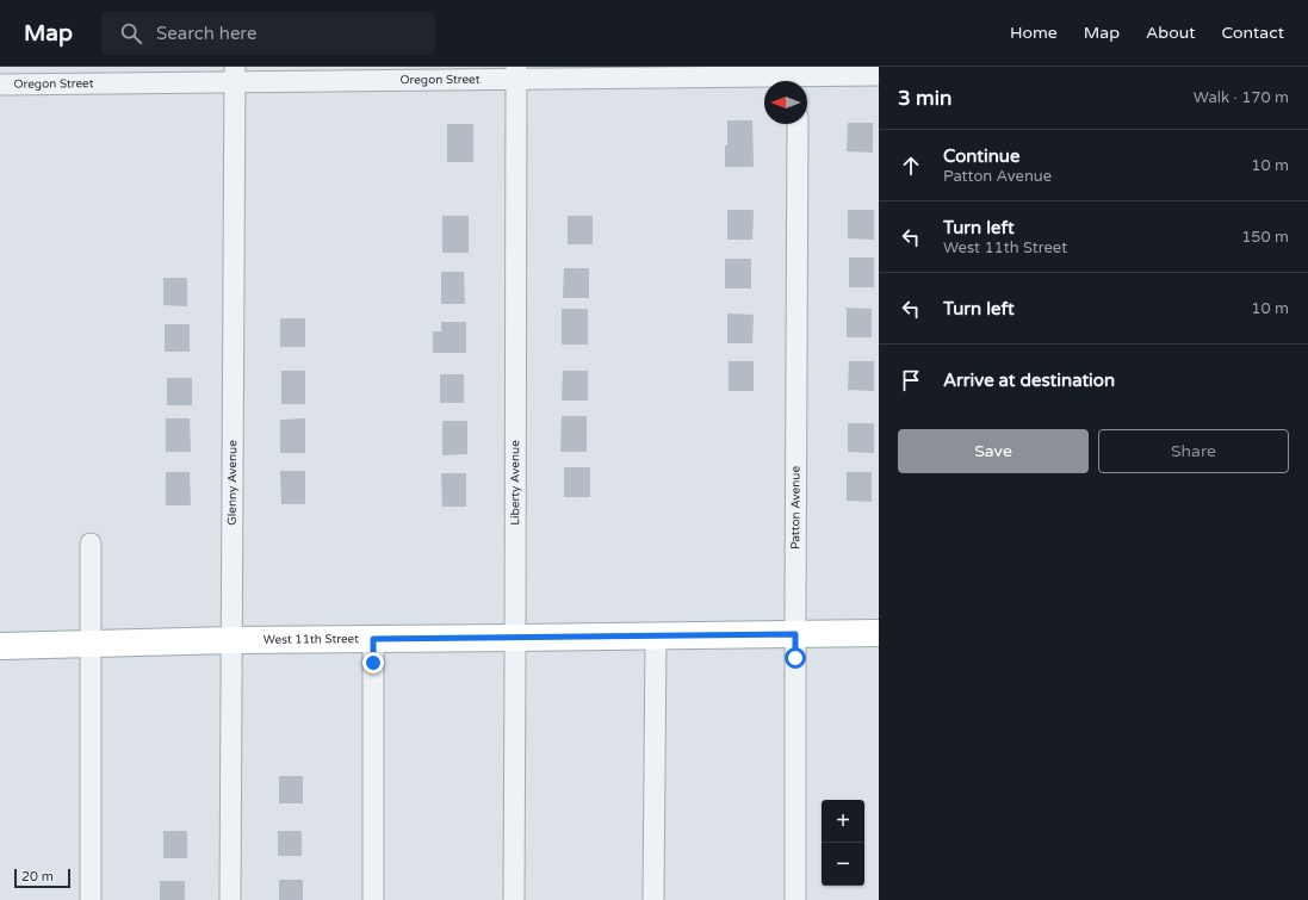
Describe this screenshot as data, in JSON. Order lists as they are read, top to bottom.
{
  "streets": {
    "main road": ["West 11th Street"],
    "street": [
      "Oregon Street",
      "Glenny Avenue",
      "Liberty Avenue",
      "Patton Avenue"
    ]
  },
  "crossings": [
    ["Oregon Street", "Glenny Avenue"],
    ["Oregon Street", "Liberty Avenue"],
    ["Glenny Avenue", "West 11th Street"],
    ["Liberty Avenue", "West 11th Street"],
    ["Patton Avenue", "West 11th Street"]
  ],
  "scale_bar": "20 m",
  "north": "left",
  "page": {
    "header": "Map",
    "search": "Search here",
    "nav": [
      "Home",
      "Map",
      "About",
      "Contact"
    ],
    "heading": ["3 min", "Walk · 170 m"],
    "list": [
      ["Continue", "Patton Avenue", "10 m"],
      ["Turn left", "West 11th Street", "150 m"],
      ["Turn left", "10 m"],
      "Arrive at destination"
    ],
    "buttons": ["Save", "Share"],
    "map_buttons": ["+", "−"],
    "scale": "20 m"
  }
}
